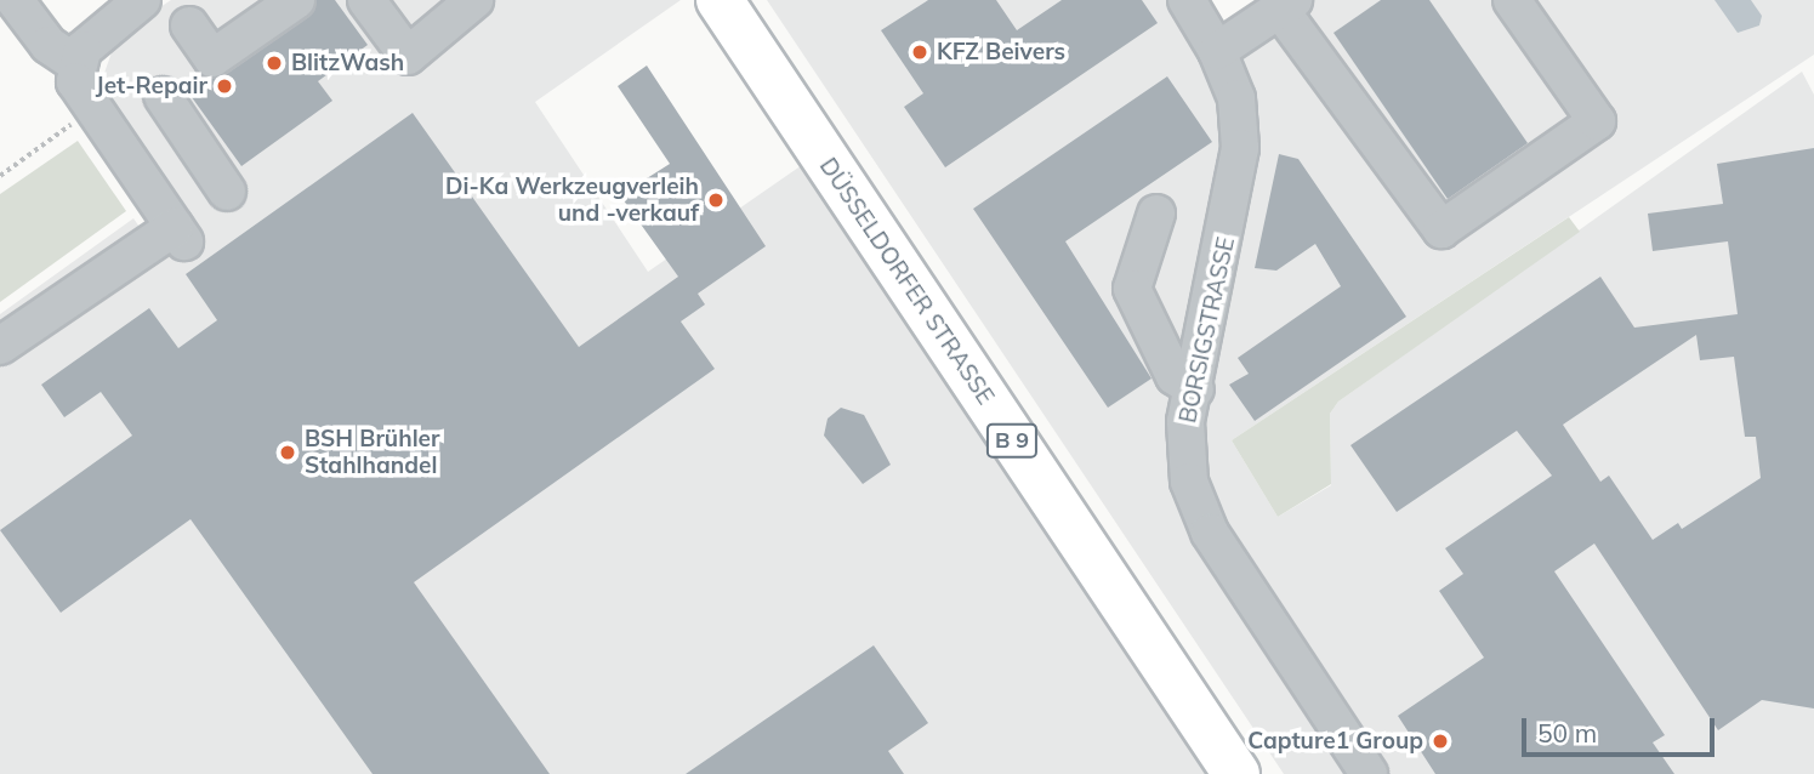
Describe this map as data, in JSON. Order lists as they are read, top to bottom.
{
  "streets": {
    "main road": ["DÜSSELDORFER STRASSE", "B 9"],
    "street": ["BORSIGSTRASSE"]
  },
  "places": [
    "KFZ Beivers",
    "BlitzWash",
    "Jet-Repair",
    "Di-Ka Werkzeugverleih und -verkauf",
    "BSH Brühler Stahlhandel",
    "Capture1 Group"
  ],
  "scale_bar": "50 m"
}
